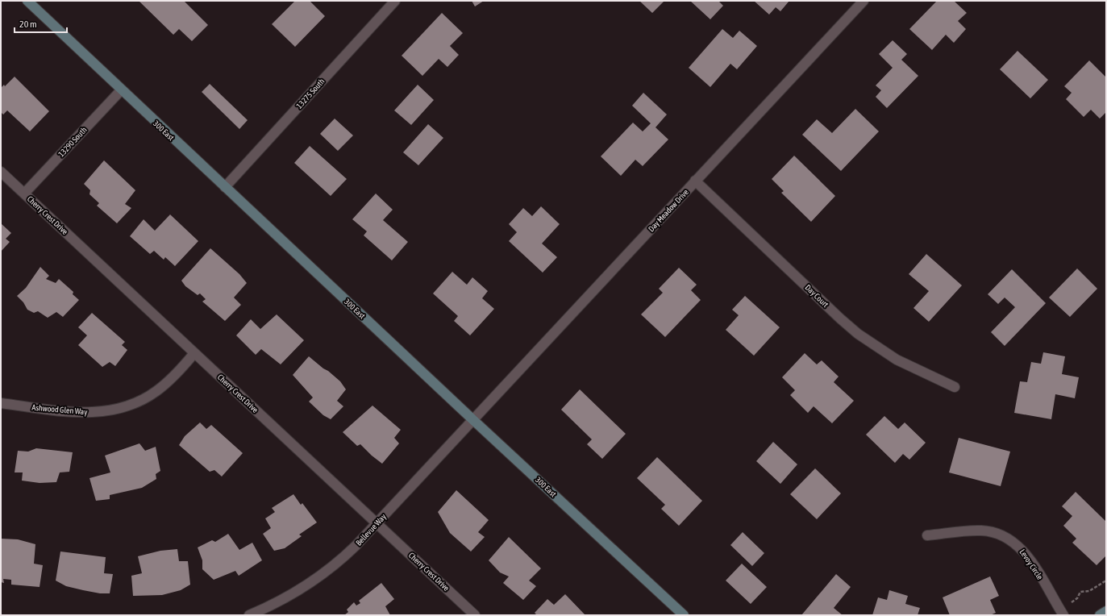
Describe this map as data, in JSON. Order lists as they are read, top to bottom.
{
  "streets": {
    "main road": ["300 East"],
    "street": [
      "13275 South",
      "13290 South",
      "Day Meadow Drive",
      "Cherry Crest Drive",
      "Day Court",
      "Ashwood Glen Way",
      "Bellevue Way",
      "Levoy Circle"
    ]
  },
  "crossings": [
    ["13275 South", "300 East"],
    ["300 East", "13290 South"],
    ["300 East", "Day Meadow Drive"],
    ["300 East", "Bellevue Way"],
    ["13290 South", "Cherry Crest Drive"],
    ["Day Meadow Drive", "Day Court"],
    ["Day Meadow Drive", "Bellevue Way"],
    ["Cherry Crest Drive", "Ashwood Glen Way"],
    ["Cherry Crest Drive", "Bellevue Way"]
  ],
  "scale_bar": "20 m"
}
